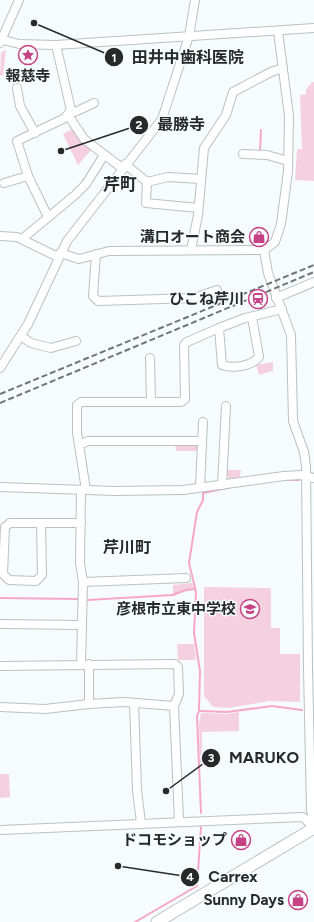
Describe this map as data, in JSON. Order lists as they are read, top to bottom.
{
  "districts": ["芹町", "芹川町"],
  "places": {
    "other": [
      "田井中歯科医院",
      "最勝寺",
      "MARUKO",
      "Carrex"
    ],
    "place": ["報慈寺"],
    "shop": ["溝口オート商会", "ドコモショップ", "Sunny Days"],
    "station": ["ひこね芹川"],
    "school or university": ["彦根市立東中学校"]
  }
}
